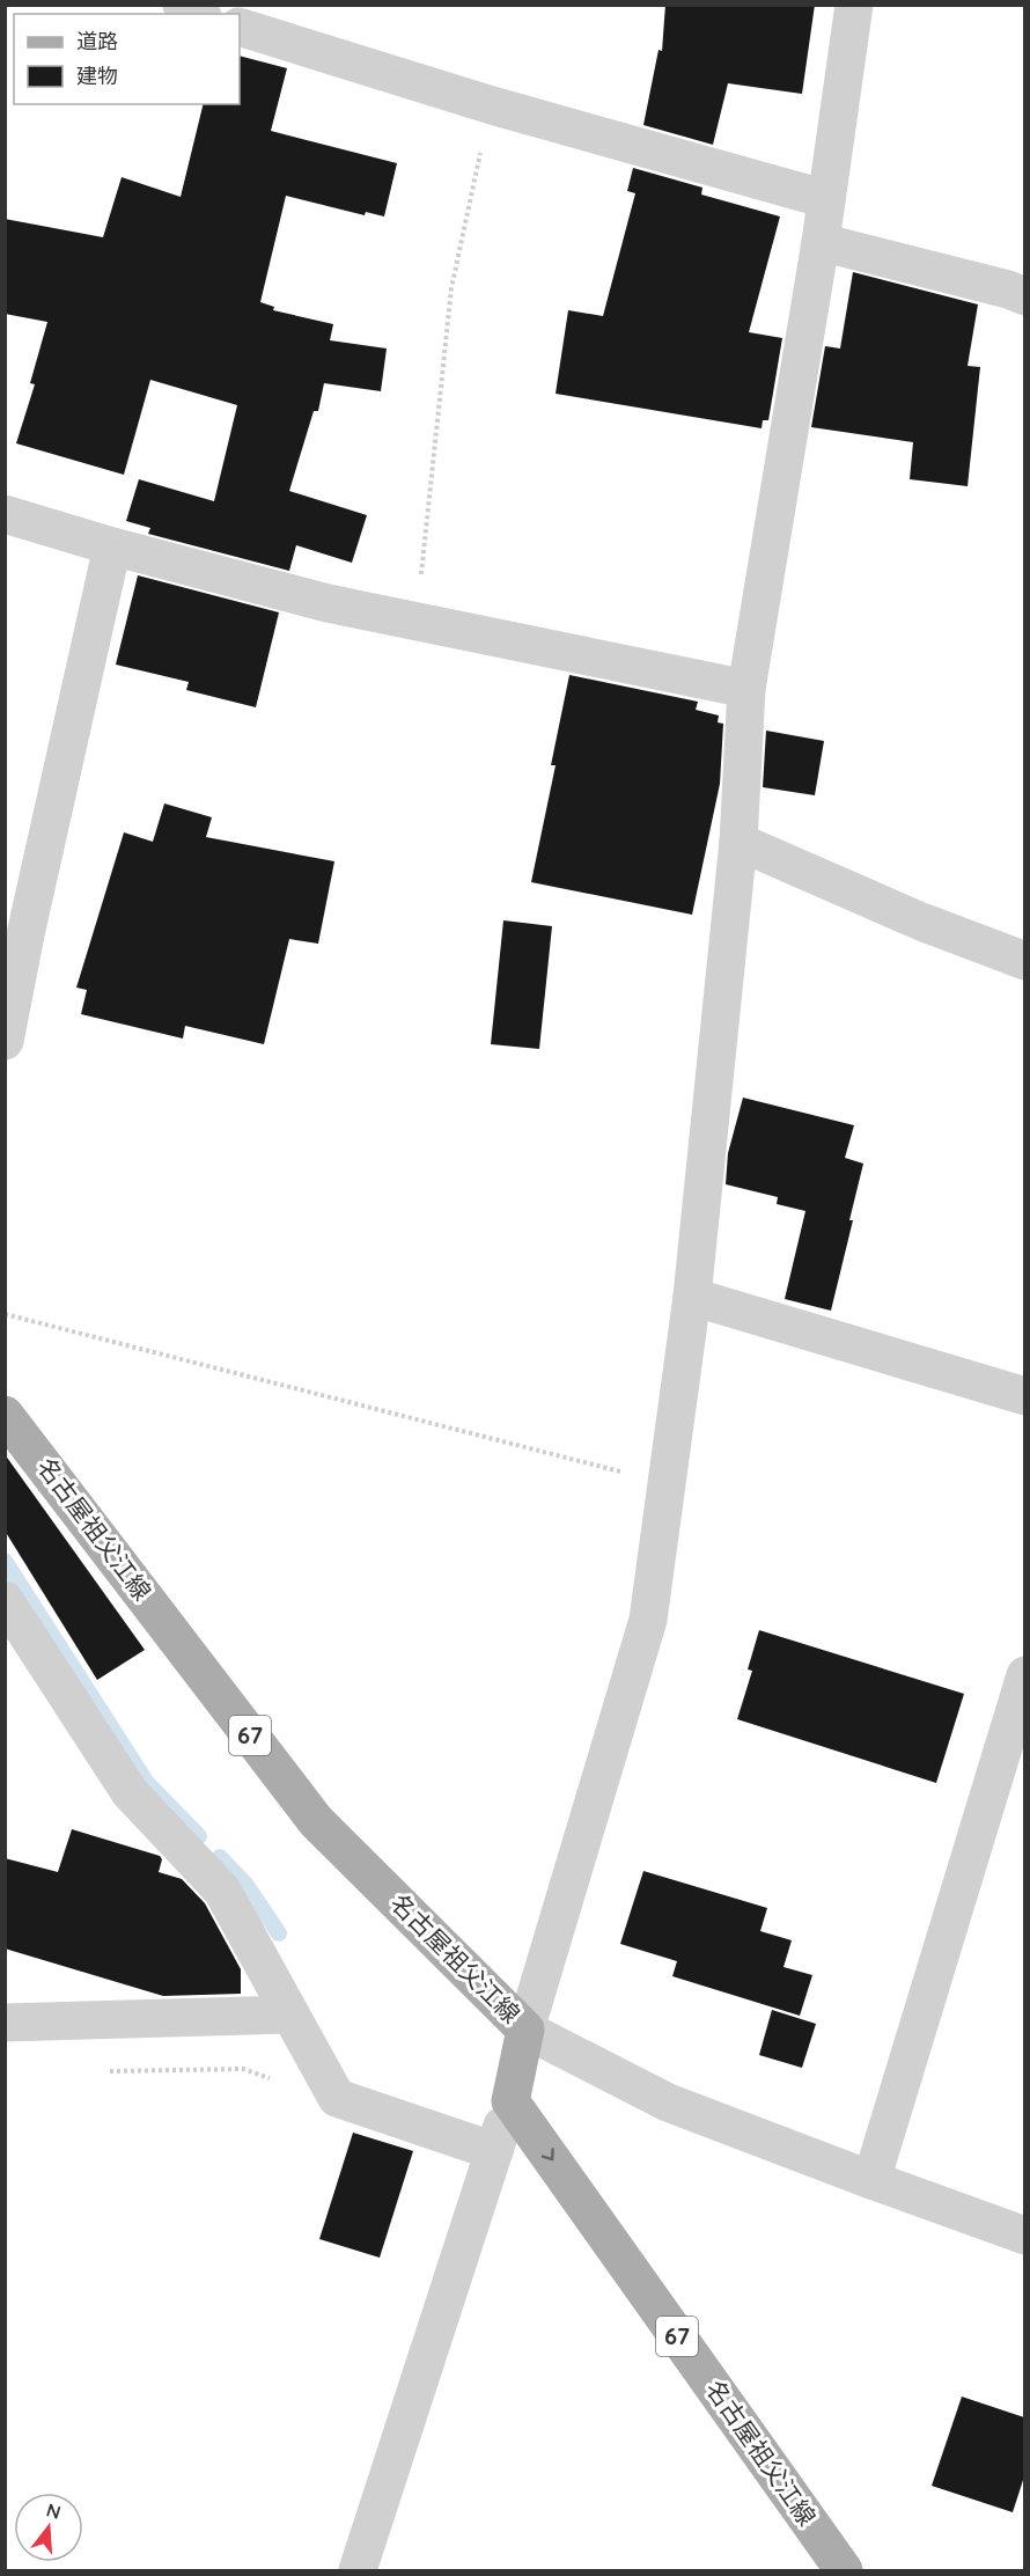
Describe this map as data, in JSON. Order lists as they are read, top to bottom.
{
  "streets": {
    "main road": ["名古屋祖父江線", "67"]
  },
  "one_way": ["名古屋祖父江線"],
  "legend": ["道路", "建物"],
  "north": "top"
}
